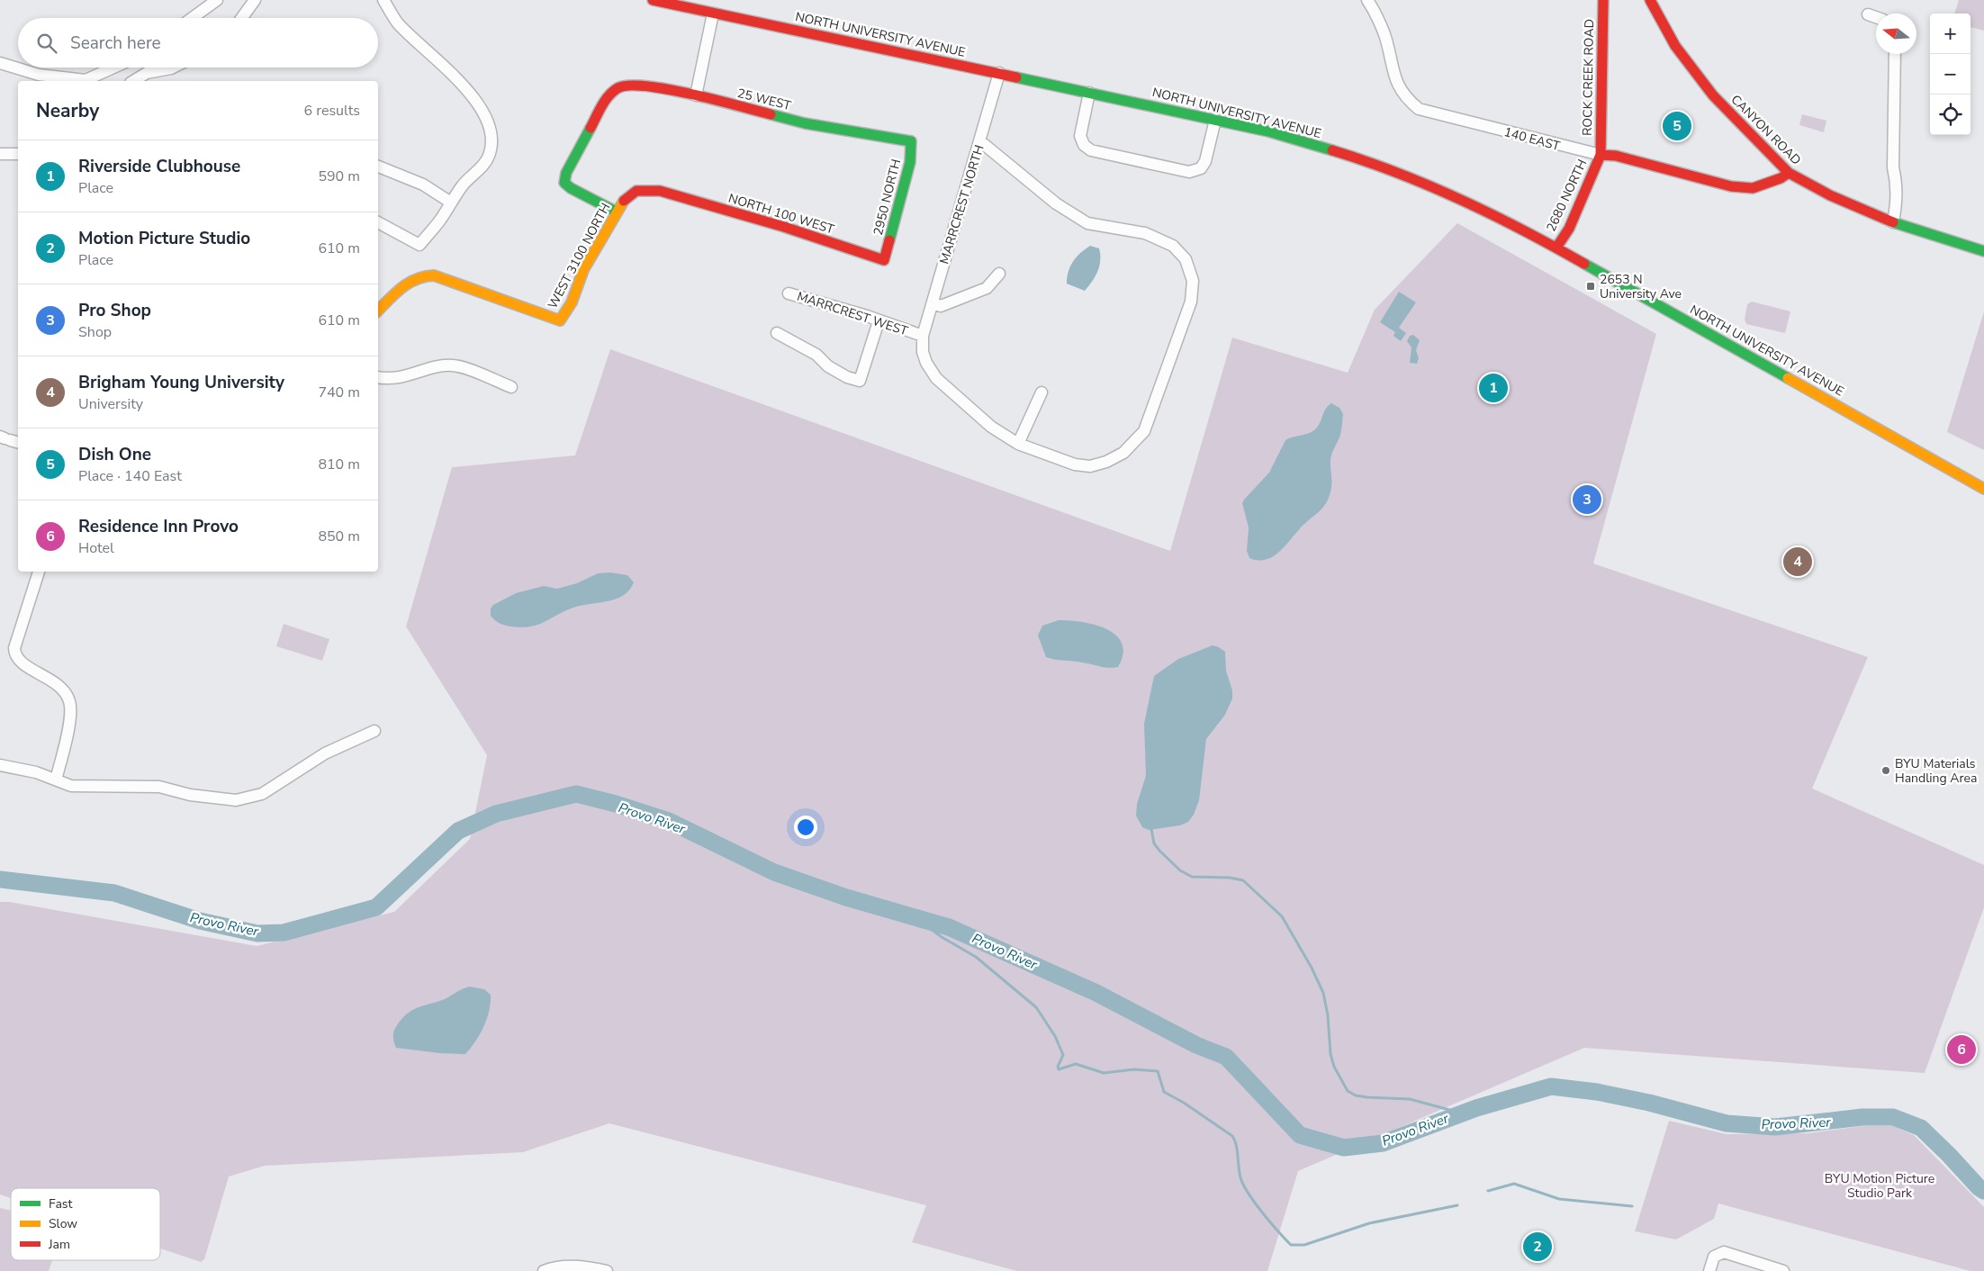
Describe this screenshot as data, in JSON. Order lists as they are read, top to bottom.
{
  "streets": {
    "main road": [
      "NORTH UNIVERSITY AVENUE",
      "ROCK CREEK ROAD",
      "25 WEST",
      "CANYON ROAD",
      "140 EAST",
      "2680 NORTH",
      "2950 NORTH",
      "NORTH 100 WEST",
      "WEST 3100 NORTH"
    ],
    "street": ["MARRCREST NORTH", "MARRCREST WEST"]
  },
  "crossings": [
    ["NORTH UNIVERSITY AVENUE", "2680 NORTH"],
    ["NORTH UNIVERSITY AVENUE", "MARRCREST NORTH"],
    ["ROCK CREEK ROAD", "140 EAST"],
    ["ROCK CREEK ROAD", "2680 NORTH"],
    ["25 WEST", "2950 NORTH"],
    ["25 WEST", "WEST 3100 NORTH"],
    ["CANYON ROAD", "140 EAST"],
    ["140 EAST", "2680 NORTH"],
    ["2950 NORTH", "NORTH 100 WEST"],
    ["MARRCREST NORTH", "MARRCREST WEST"],
    ["NORTH 100 WEST", "WEST 3100 NORTH"]
  ],
  "water": ["Provo River"],
  "parks": ["BYU Motion Picture Studio Park"],
  "places": {
    "transit": ["2653 N University Ave"],
    "other": ["BYU Materials Handling Area"]
  },
  "legend": ["Fast", "Slow", "Jam"],
  "north": "left",
  "page": {
    "map_buttons": ["+", "−"],
    "search": "Search here",
    "heading": ["Nearby", "6 results"],
    "pins": [
      "5",
      "1",
      "3",
      "4",
      "6",
      "2"
    ],
    "list": [
      {
        "mark": "1",
        "name": "Riverside Clubhouse",
        "note": "Place",
        "value": "590 m"
      },
      {
        "mark": "2",
        "name": "Motion Picture Studio",
        "note": "Place",
        "value": "610 m"
      },
      {
        "mark": "3",
        "name": "Pro Shop",
        "note": "Shop",
        "value": "610 m"
      },
      {
        "mark": "4",
        "name": "Brigham Young University",
        "note": "University",
        "value": "740 m"
      },
      {
        "mark": "5",
        "name": "Dish One",
        "note": "Place · 140 East",
        "value": "810 m"
      },
      {
        "mark": "6",
        "name": "Residence Inn Provo",
        "note": "Hotel",
        "value": "850 m"
      }
    ]
  }
}
